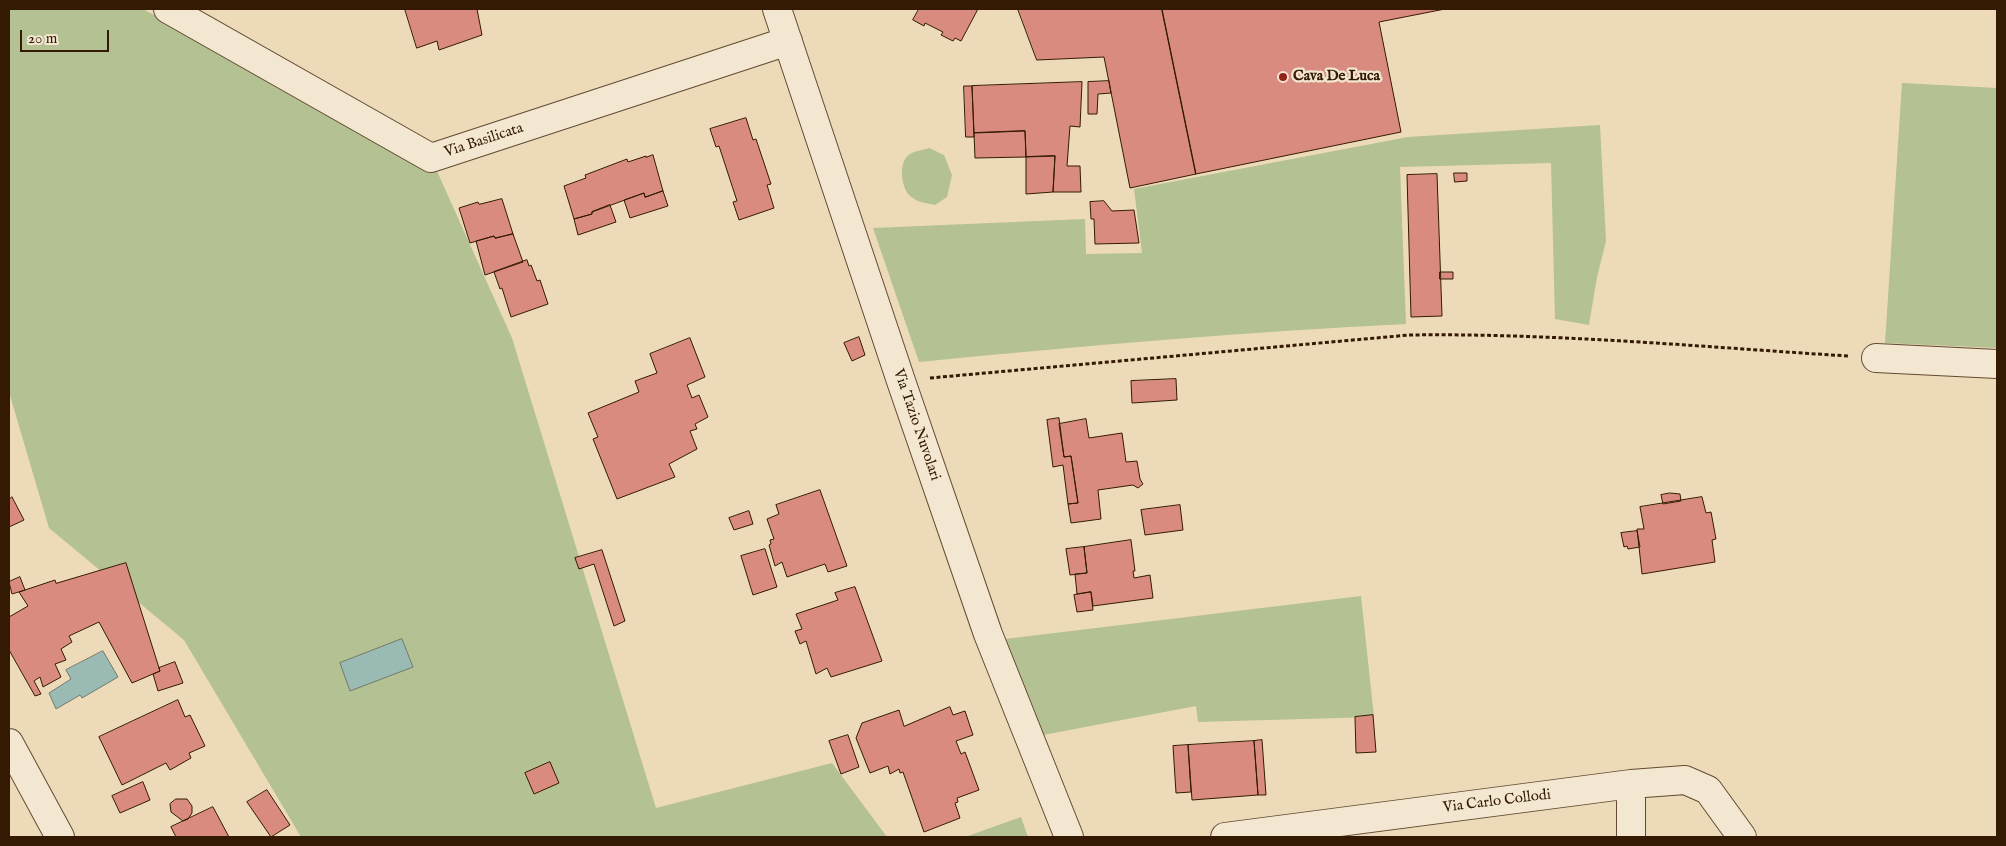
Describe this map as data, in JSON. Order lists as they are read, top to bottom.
{
  "streets": {
    "street": ["Via Basilicata", "Via Tazio Nuvolari", "Via Carlo Collodi"]
  },
  "crossings": [
    ["Via Basilicata", "Via Tazio Nuvolari"]
  ],
  "places": ["Cava De Luca"],
  "scale_bar": "20 m"
}
